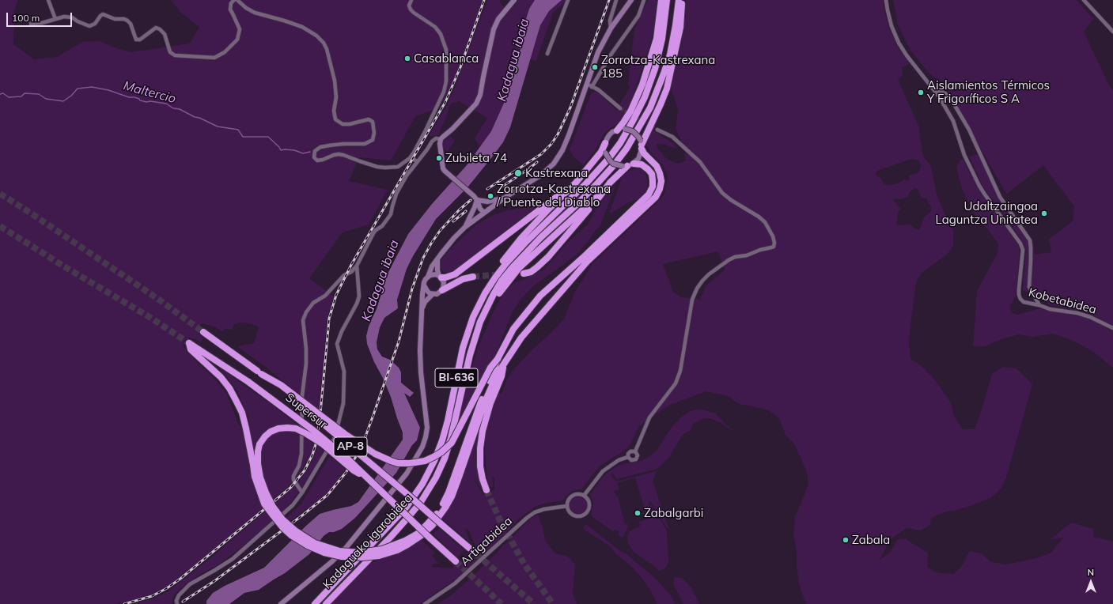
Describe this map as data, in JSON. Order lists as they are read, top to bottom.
{
  "streets": {
    "highway": [
      "BI-636",
      "Supersur",
      "AP-8",
      "Kadaguako igarobidea"
    ],
    "street": ["Kobetabidea", "Artigabidea"]
  },
  "water": ["Kadagua ibaia", "Maltercio"],
  "places": [
    "Casablanca",
    "Zorrotza-Kastrexana 185",
    "Aislamientos Térmicos Y Frigoríficos S A",
    "Zubileta 74",
    "Kastrexana",
    "Zorrotza-Kastrexana / Puente del Diablo",
    "Udaltzaingoa Laguntza Unitatea",
    "Zabalgarbi",
    "Zabala"
  ],
  "scale_bar": "100 m",
  "north": "top"
}
